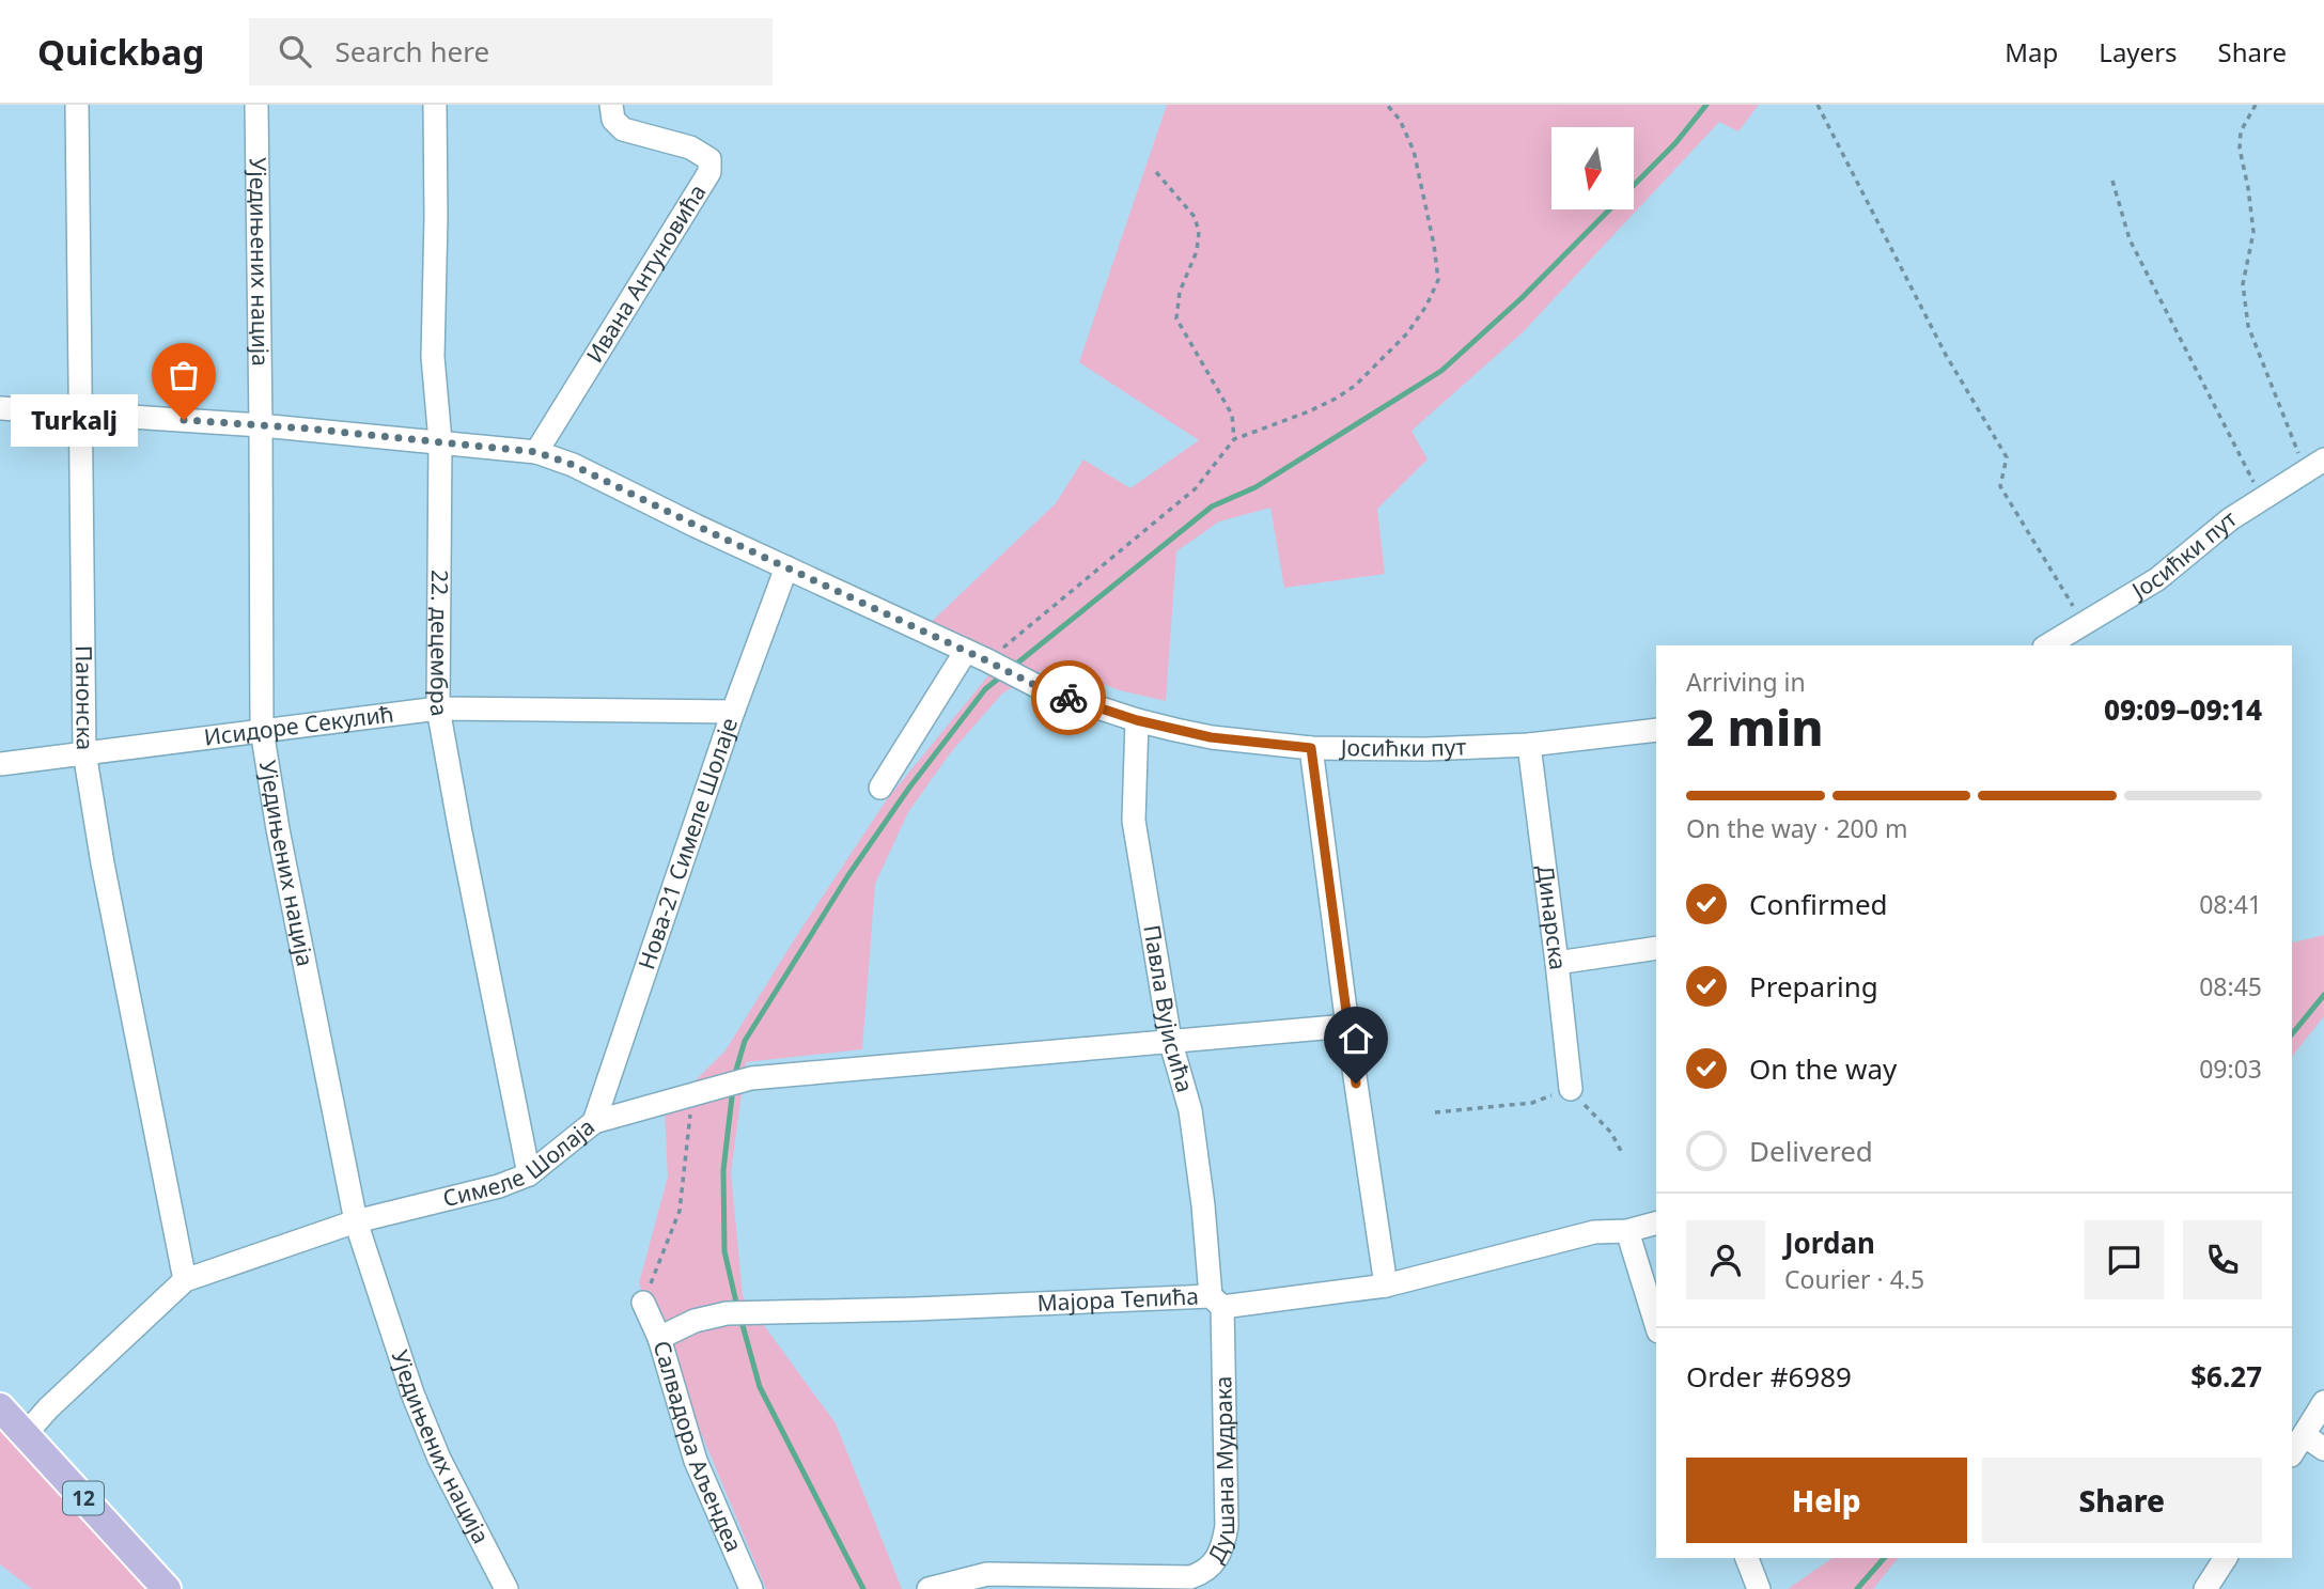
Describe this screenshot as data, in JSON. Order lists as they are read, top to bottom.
{
  "streets": {
    "main road": ["12"],
    "street": [
      "Уједињених нација",
      "Ивана Антуновића",
      "Јосићки пут",
      "22. децембра",
      "Панонска",
      "Исидоре Секулић",
      "Нова-21 Симеле Шолаје",
      "Динарска",
      "Павла Вујисића",
      "Симеле Шолаја",
      "Мајора Тепића",
      "Салвадора Аљендеа",
      "Душана Мудрака"
    ]
  },
  "crossings": [
    ["Уједињених нација", "Јосићки пут"],
    ["Уједињених нација", "Исидоре Секулић"],
    ["Уједињених нација", "Симеле Шолаја"],
    ["Ивана Антуновића", "Јосићки пут"],
    ["Јосићки пут", "22. децембра"],
    ["Јосићки пут", "Панонска"],
    ["Јосићки пут", "Нова-21 Симеле Шолаје"],
    ["Јосићки пут", "Динарска"],
    ["Јосићки пут", "Павла Вујисића"],
    ["22. децембра", "Исидоре Секулић"],
    ["22. децембра", "Симеле Шолаја"],
    ["Панонска", "Исидоре Секулић"],
    ["Панонска", "Симеле Шолаја"],
    ["Исидоре Секулић", "Нова-21 Симеле Шолаје"],
    ["Нова-21 Симеле Шолаје", "Симеле Шолаја"],
    ["Павла Вујисића", "Симеле Шолаја"],
    ["Павла Вујисића", "Мајора Тепића"],
    ["Павла Вујисића", "Душана Мудрака"],
    ["Симеле Шолаја", "12"],
    ["Мајора Тепића", "Салвадора Аљендеа"],
    ["Мајора Тепића", "Душана Мудрака"]
  ],
  "places": ["Turkalj"],
  "north": "bottom",
  "page": {
    "header": "Quickbag",
    "search": "Search here",
    "nav": ["Map", "Layers", "Share"],
    "bubble": "Turkalj",
    "heading": ["2 min", "Arriving in", "09:09–09:14"],
    "panel": [
      "Jordan",
      "Courier · 4.5",
      "Order #6989",
      "$6.27"
    ],
    "bar": "On the way · 200 m",
    "list": [
      ["Confirmed", "08:41"],
      ["Preparing", "08:45"],
      ["On the way", "09:03"],
      "Delivered"
    ],
    "buttons": ["Help", "Share"]
  }
}
